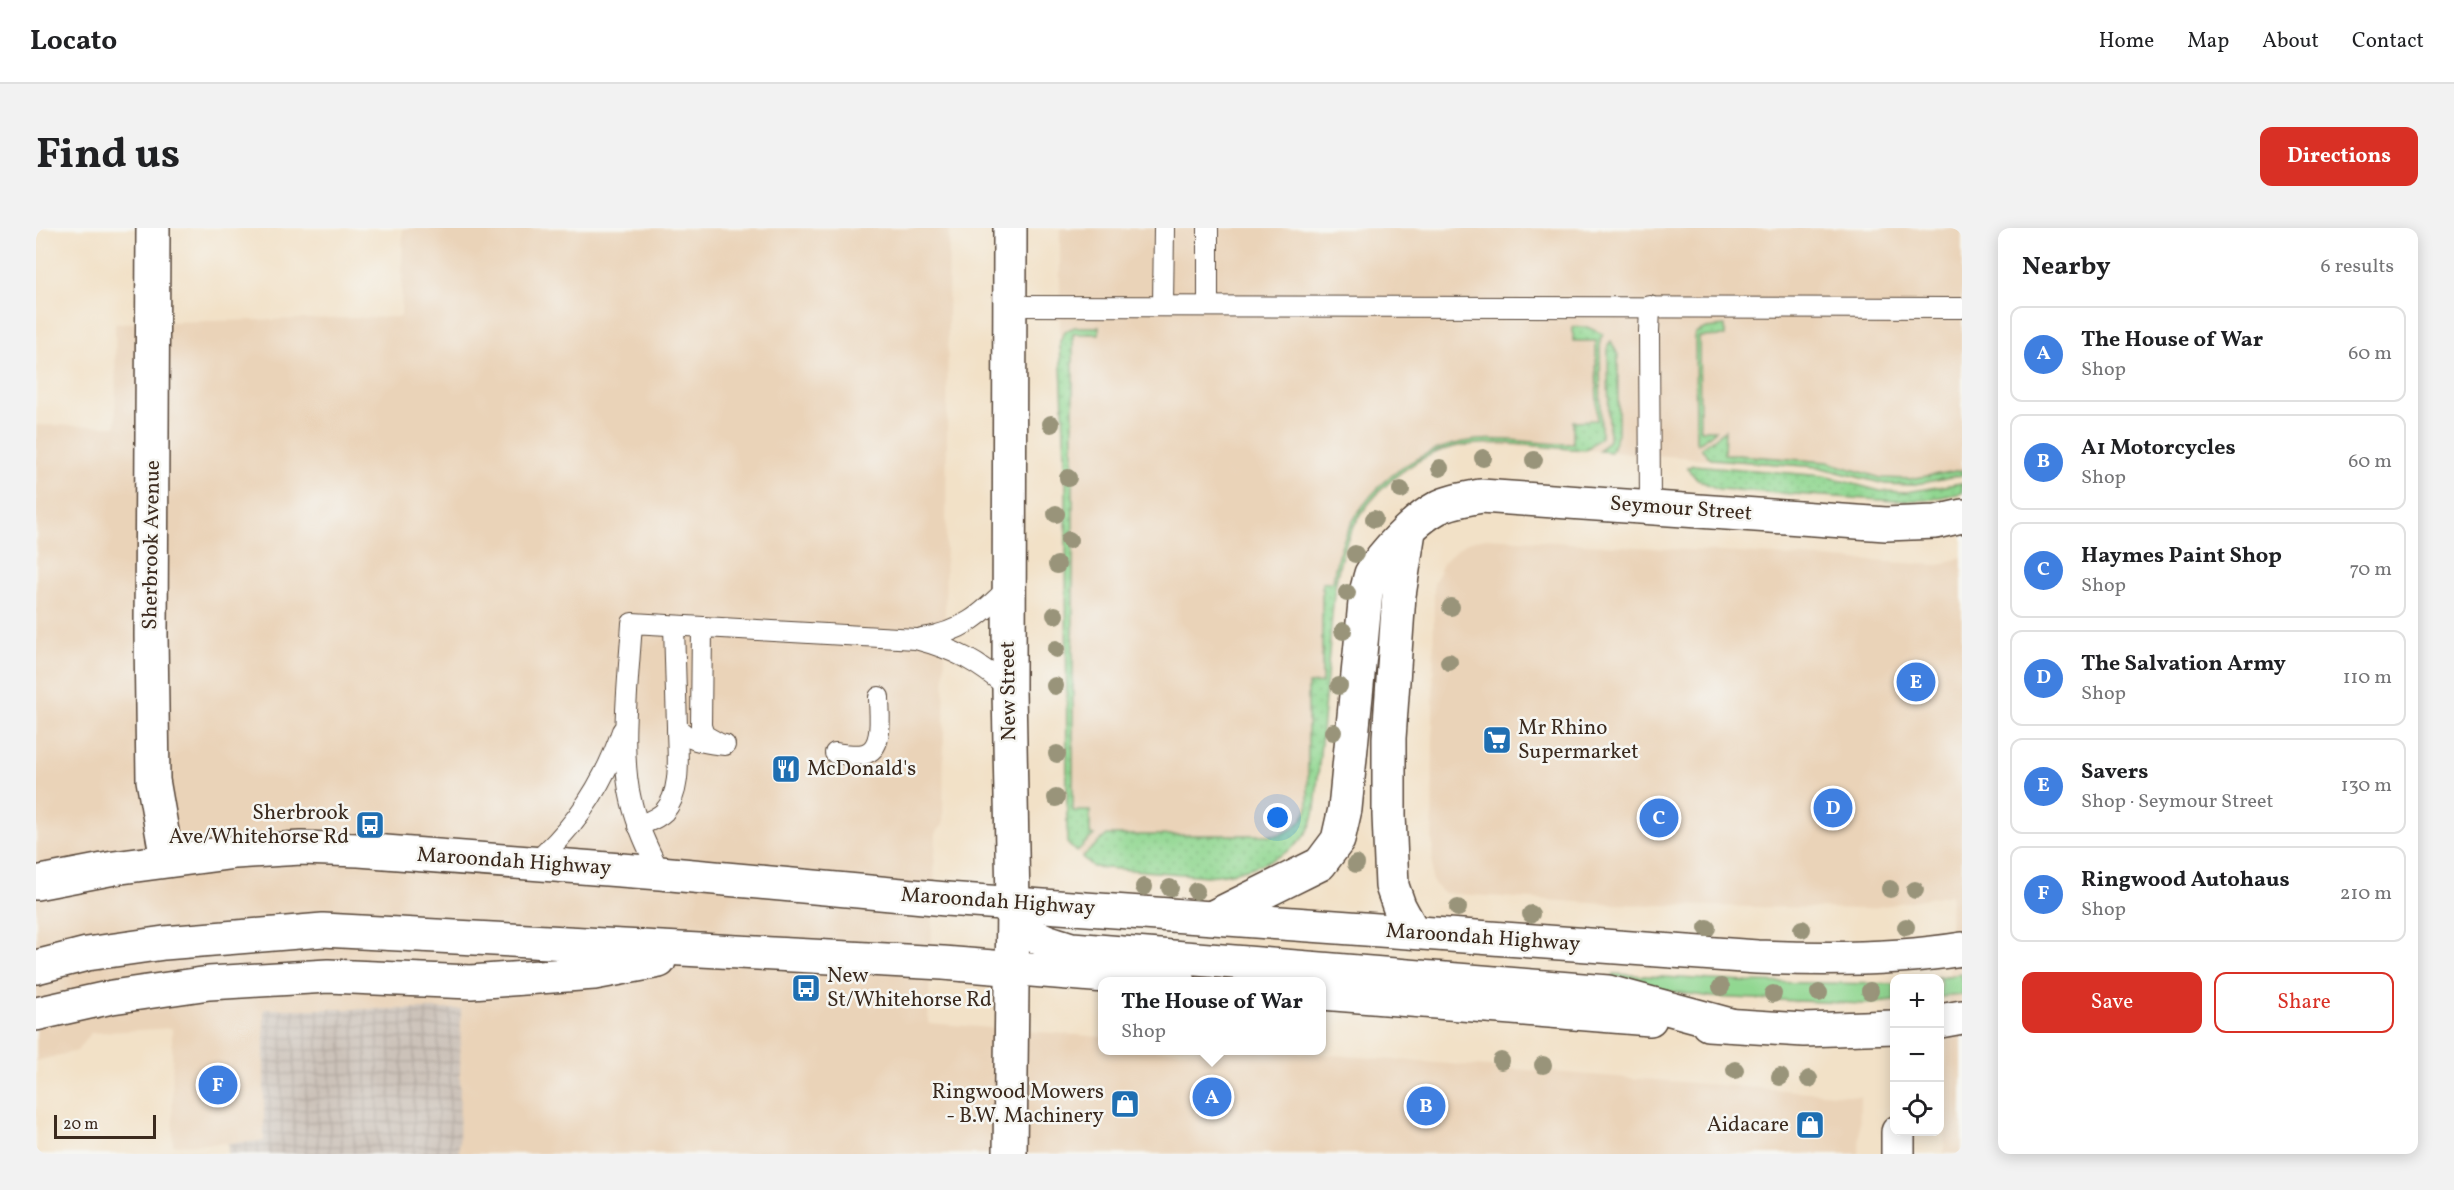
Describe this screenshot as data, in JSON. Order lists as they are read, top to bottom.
{
  "streets": {
    "main road": [
      "Seymour Street",
      "Sherbrook Avenue",
      "New Street",
      "Maroondah Highway"
    ]
  },
  "crossings": [
    ["Seymour Street", "Maroondah Highway"],
    ["Sherbrook Avenue", "Maroondah Highway"],
    ["New Street", "Maroondah Highway"]
  ],
  "places": {
    "supermarket": ["Mr Rhino Supermarket"],
    "restaurant": ["McDonald's"],
    "bus stop": ["Sherbrook Ave/Whitehorse Rd", "New St/Whitehorse Rd"],
    "shop": ["Ringwood Mowers - B.W. Machinery", "Aidacare"]
  },
  "scale_bar": "20 m",
  "page": {
    "header": "Locato",
    "nav": [
      "Home",
      "Map",
      "About",
      "Contact"
    ],
    "title": "Find us",
    "buttons": [
      "Directions",
      ["Save", "Share"]
    ],
    "heading": ["Nearby", "6 results"],
    "list": [
      {
        "mark": "A",
        "name": "The House of War",
        "note": "Shop",
        "value": "60 m"
      },
      {
        "mark": "B",
        "name": "A1 Motorcycles",
        "note": "Shop",
        "value": "60 m"
      },
      {
        "mark": "C",
        "name": "Haymes Paint Shop",
        "note": "Shop",
        "value": "70 m"
      },
      {
        "mark": "D",
        "name": "The Salvation Army",
        "note": "Shop",
        "value": "110 m"
      },
      {
        "mark": "E",
        "name": "Savers",
        "note": "Shop · Seymour Street",
        "value": "130 m"
      },
      {
        "mark": "F",
        "name": "Ringwood Autohaus",
        "note": "Shop",
        "value": "210 m"
      }
    ],
    "pins": [
      "E",
      "D",
      "C",
      "F",
      "A",
      "B"
    ],
    "map_buttons": ["+", "−"],
    "popup": ["The House of War", "Shop"],
    "scale": "20 m"
  }
}
